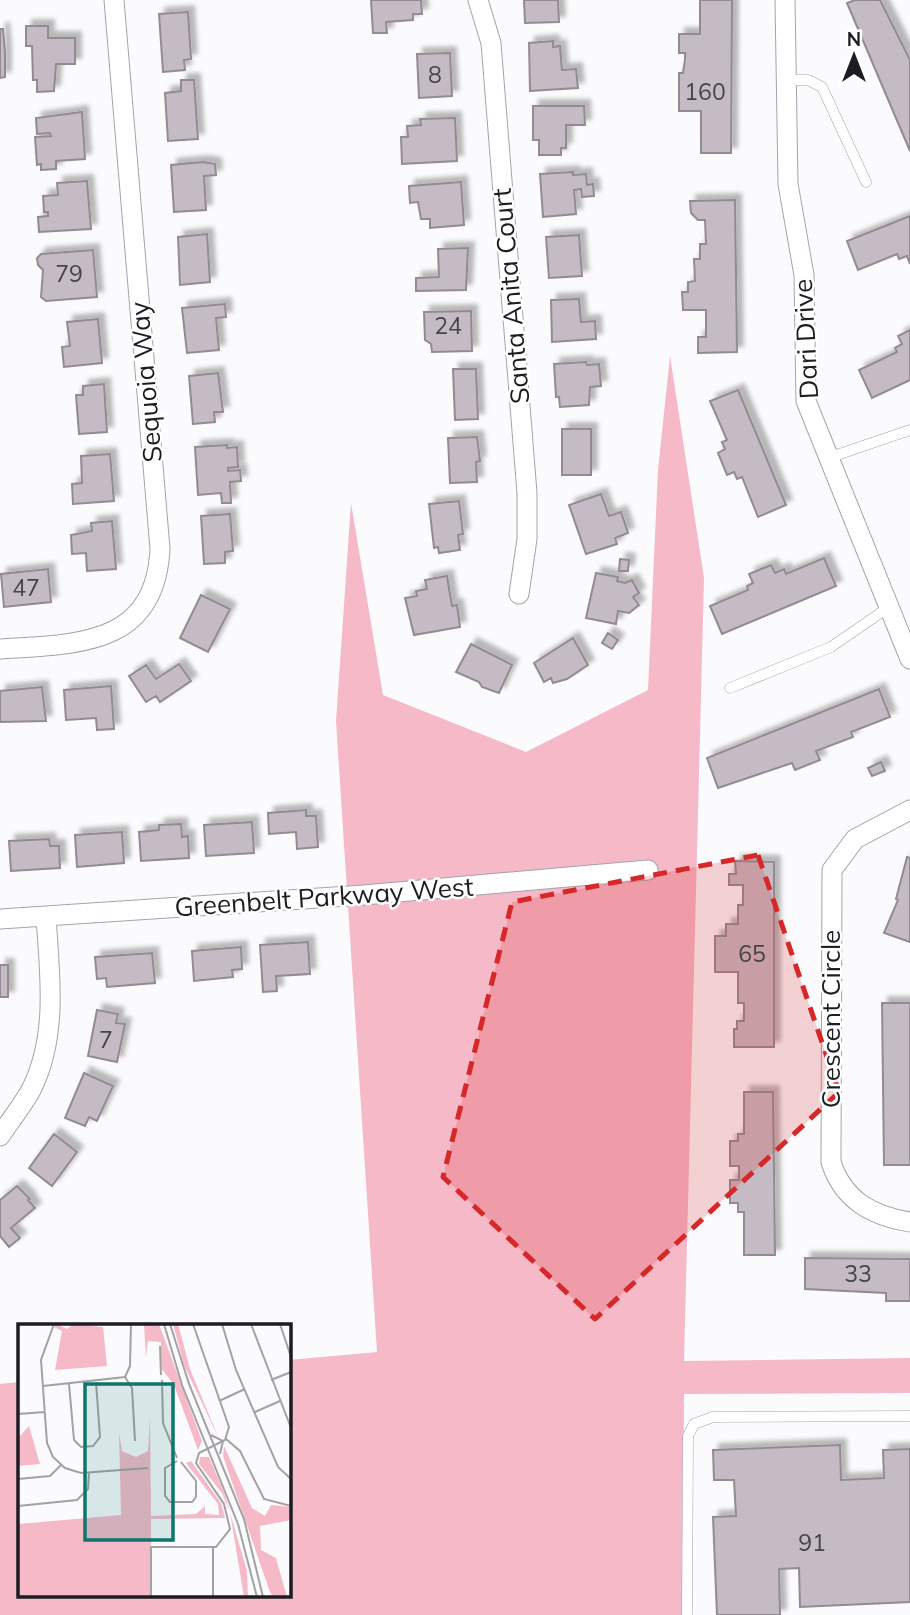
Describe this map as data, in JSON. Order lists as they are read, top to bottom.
{
  "streets": {
    "street": [
      "Santa Anita Court",
      "Dari Drive",
      "Sequoia Way",
      "Greenbelt Parkway West",
      "Crescent Circle"
    ]
  },
  "house_numbers": [
    "8",
    "160",
    "79",
    "24",
    "47",
    "65",
    "7",
    "33",
    "91"
  ],
  "north": "top"
}
